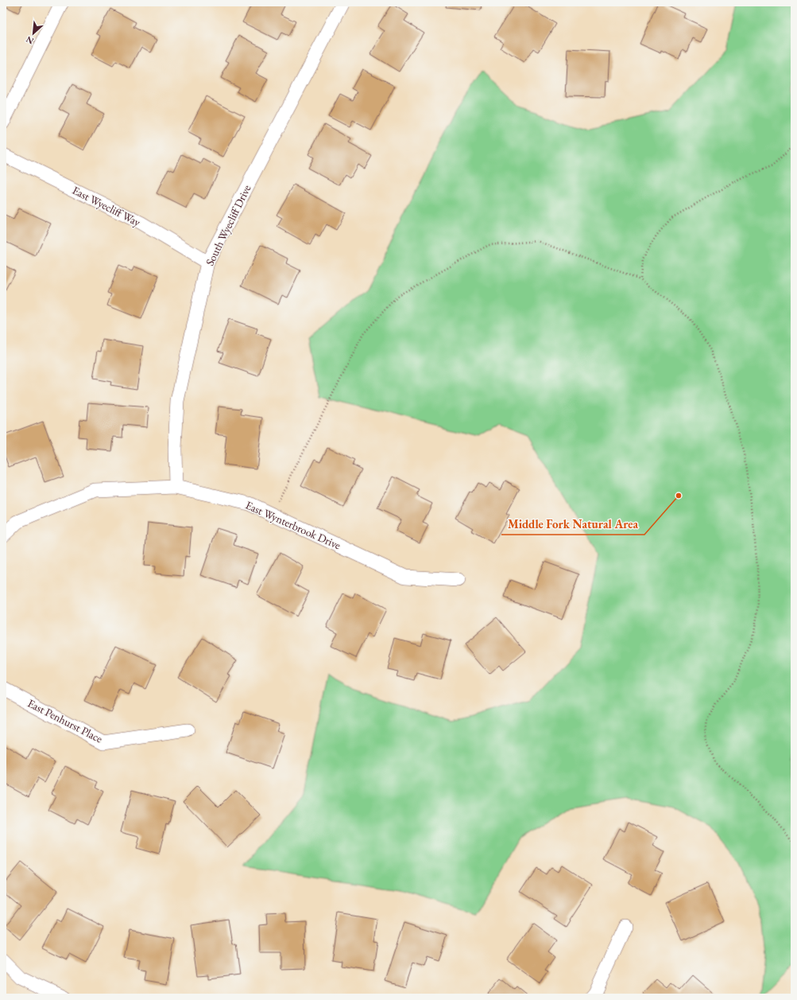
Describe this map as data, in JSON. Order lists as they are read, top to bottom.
{
  "streets": {
    "street": [
      "East Wyecliff Way",
      "South Wyecliff Drive",
      "East Wynterbrook Drive",
      "East Penhurst Place"
    ]
  },
  "crossings": [
    ["East Wyecliff Way", "South Wyecliff Drive"],
    ["South Wyecliff Drive", "East Wynterbrook Drive"]
  ],
  "places": ["Middle Fork Natural Area"],
  "north": "bottom left"
}
